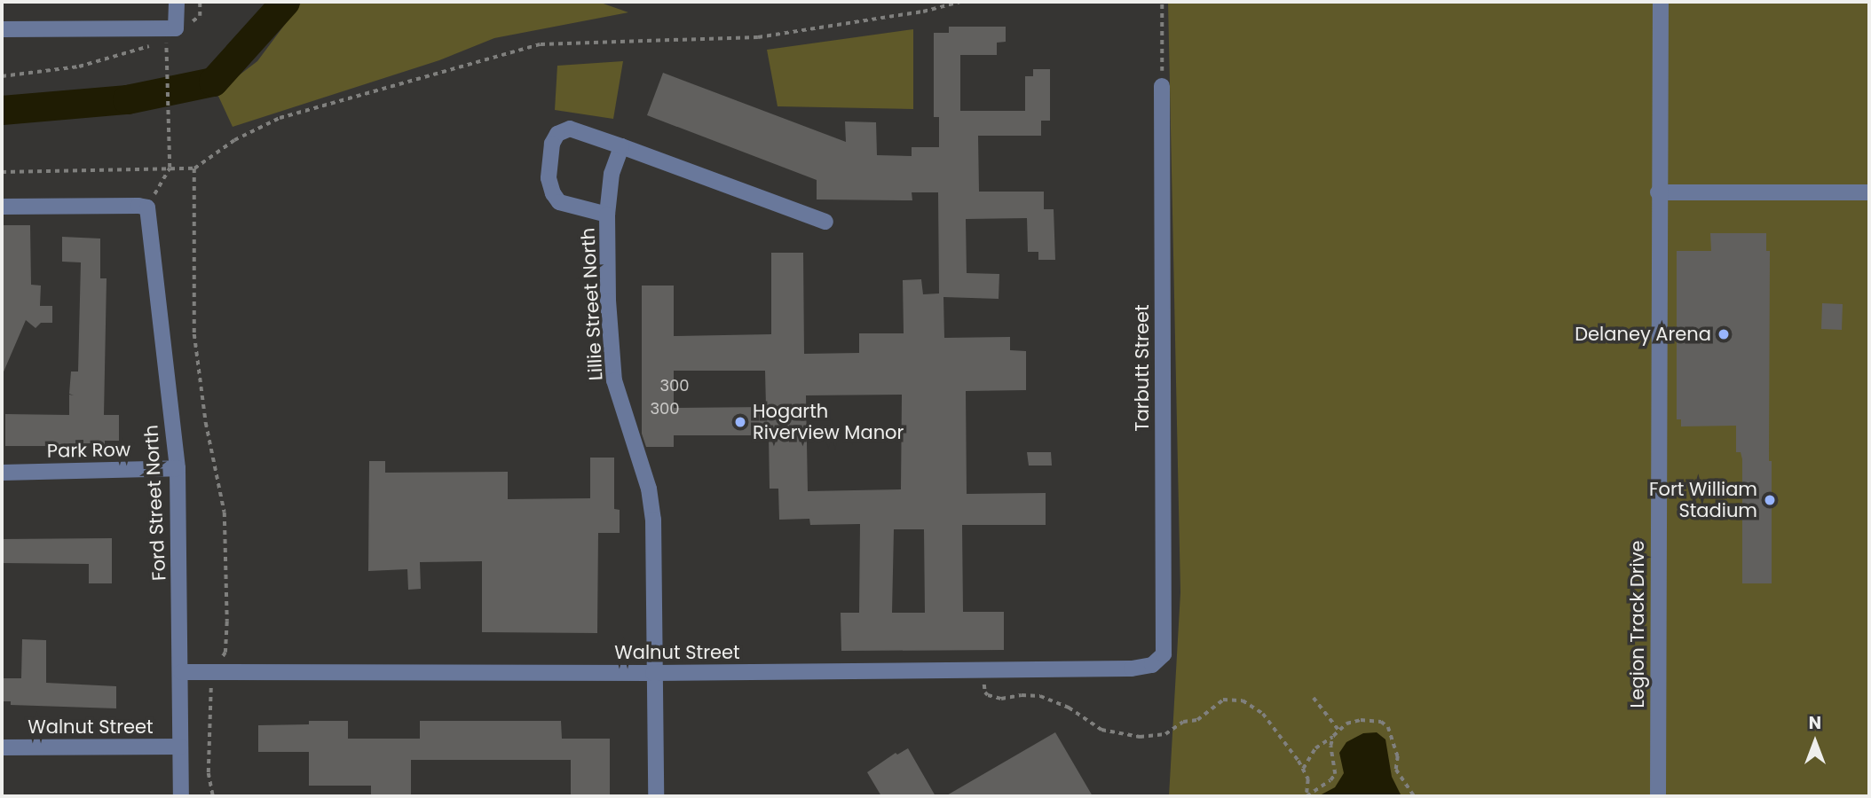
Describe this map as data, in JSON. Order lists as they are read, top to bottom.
{
  "streets": {
    "street": [
      "Lillie Street North",
      "Tarbutt Street",
      "Park Row",
      "Ford Street North",
      "Legion Track Drive",
      "Walnut Street"
    ]
  },
  "crossings": [
    ["Lillie Street North", "Walnut Street"],
    ["Tarbutt Street", "Walnut Street"],
    ["Park Row", "Ford Street North"],
    ["Ford Street North", "Walnut Street"]
  ],
  "places": ["Delaney Arena", "Hogarth Riverview Manor", "Fort William Stadium"],
  "house_numbers": ["300", "300"],
  "north": "top"
}
